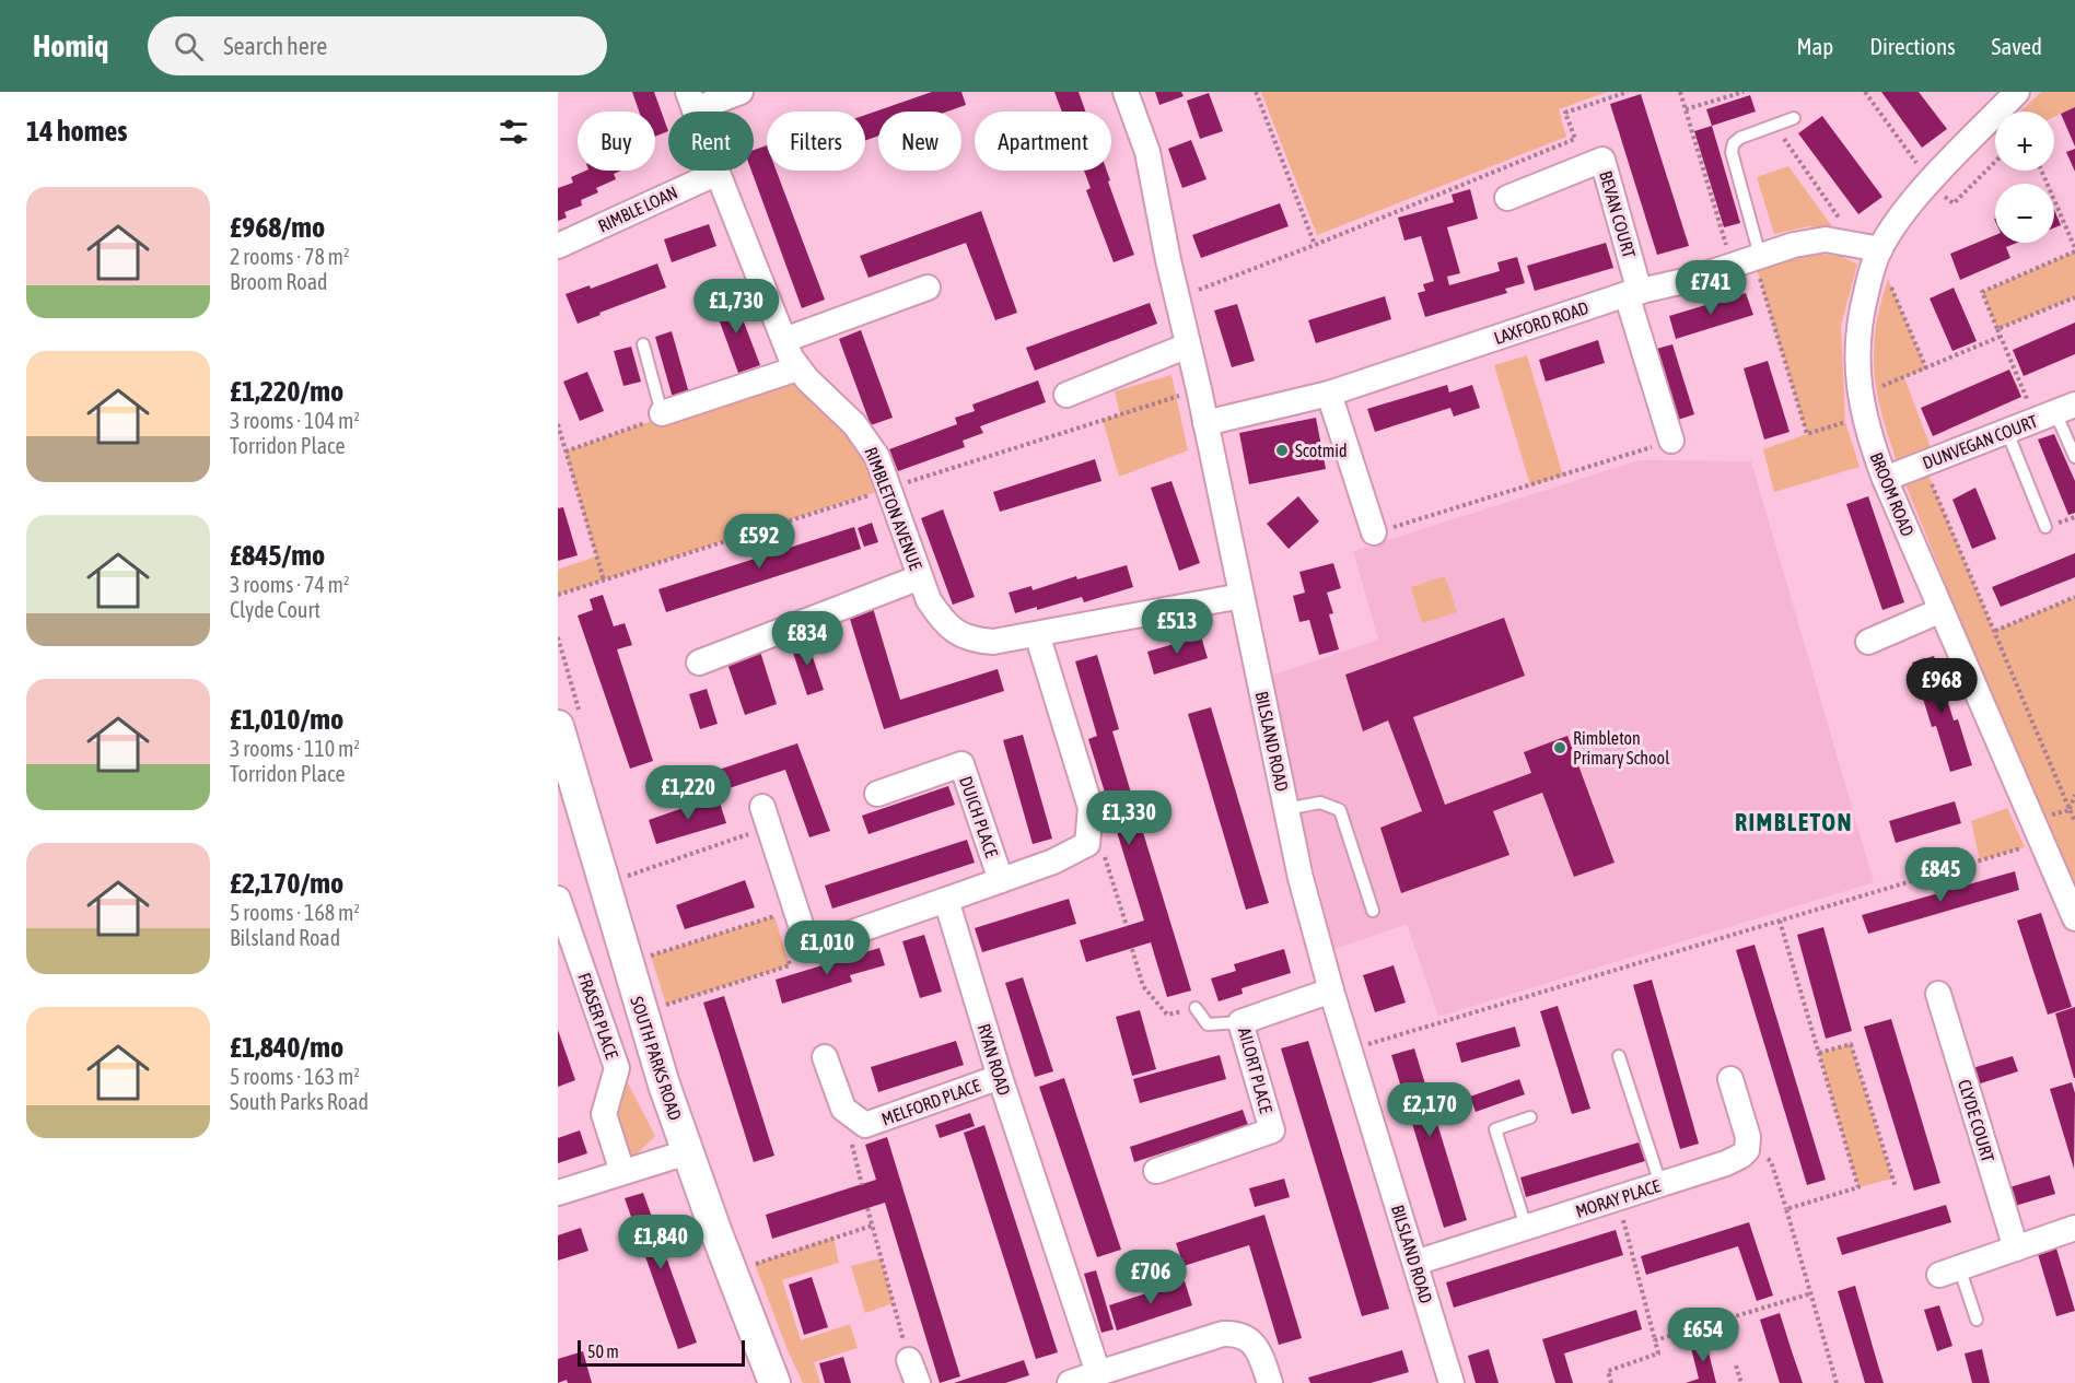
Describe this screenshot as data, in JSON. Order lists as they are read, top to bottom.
{
  "streets": {
    "street": [
      "RIMBLE LOAN",
      "BEVAN COURT",
      "LAXFORD ROAD",
      "DUNVEGAN COURT",
      "BROOM ROAD",
      "RIMBLETON AVENUE",
      "BILSLAND ROAD",
      "DUICH PLACE",
      "FRASER PLACE",
      "SOUTH PARKS ROAD",
      "RYAN ROAD",
      "AILORT PLACE",
      "MELFORD PLACE",
      "CLYDE COURT",
      "MORAY PLACE"
    ]
  },
  "crossings": [
    ["RIMBLE LOAN", "RIMBLETON AVENUE"],
    ["BEVAN COURT", "LAXFORD ROAD"],
    ["LAXFORD ROAD", "BROOM ROAD"],
    ["LAXFORD ROAD", "BILSLAND ROAD"],
    ["DUNVEGAN COURT", "BROOM ROAD"],
    ["RIMBLETON AVENUE", "BILSLAND ROAD"],
    ["BILSLAND ROAD", "AILORT PLACE"],
    ["BILSLAND ROAD", "MORAY PLACE"],
    ["RYAN ROAD", "MELFORD PLACE"]
  ],
  "districts": ["RIMBLETON"],
  "places": ["Scotmid", "Rimbleton Primary School"],
  "scale_bar": "50 m",
  "page": {
    "header": "Homiq",
    "search": "Search here",
    "nav": ["Map", "Directions", "Saved"],
    "heading": "14 homes",
    "map_buttons": ["+", "−"],
    "chip": [
      "Buy",
      "Rent",
      "Filters",
      "New",
      "Apartment"
    ],
    "list": [
      {
        "name": "£968/mo",
        "note": "2 rooms · 78 m² · Broom Road"
      },
      {
        "name": "£1,220/mo",
        "note": "3 rooms · 104 m² · Torridon Place"
      },
      {
        "name": "£845/mo",
        "note": "3 rooms · 74 m² · Clyde Court"
      },
      {
        "name": "£1,010/mo",
        "note": "3 rooms · 110 m² · Torridon Place"
      },
      {
        "name": "£2,170/mo",
        "note": "5 rooms · 168 m² · Bilsland Road"
      },
      {
        "name": "£1,840/mo",
        "note": "5 rooms · 163 m² · South Parks Road"
      }
    ],
    "price": [
      "£741",
      "£1,730",
      "£592",
      "£513",
      "£834",
      "£968",
      "£1,220",
      "£1,330",
      "£845",
      "£1,010",
      "£2,170",
      "£1,840",
      "£706",
      "£654"
    ],
    "scale": "50 m"
  }
}
